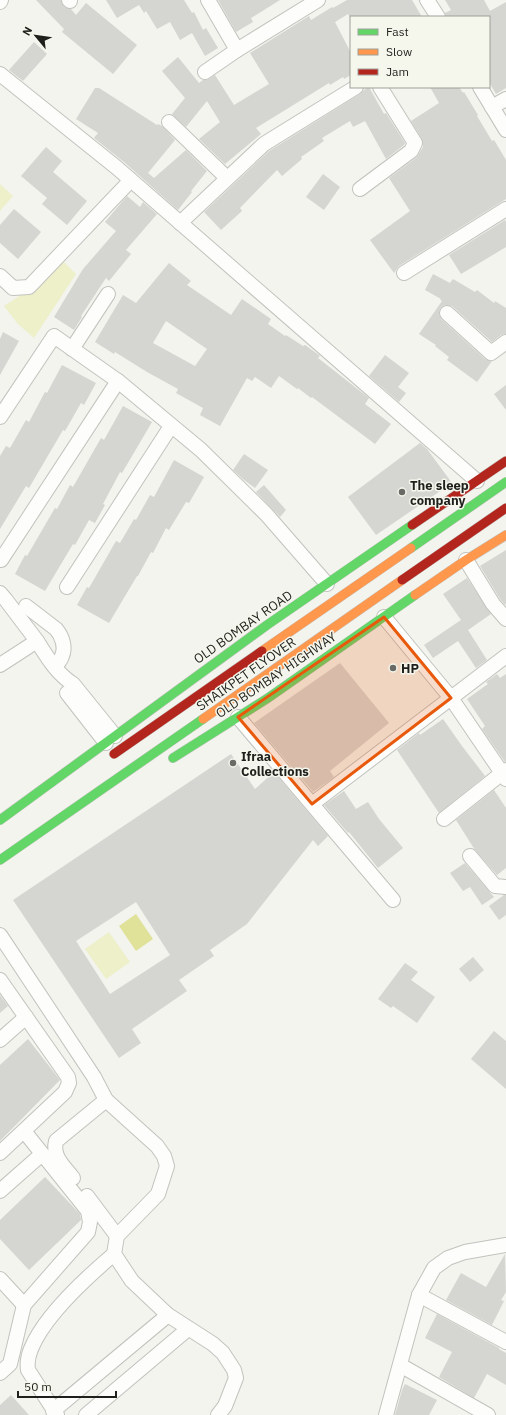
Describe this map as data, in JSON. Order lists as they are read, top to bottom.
{
  "streets": {
    "main road": ["OLD BOMBAY ROAD", "SHAIKPET FLYOVER", "OLD BOMBAY HIGHWAY"]
  },
  "places": ["The sleep company", "HP", "Ifraa Collections"],
  "legend": ["Fast", "Slow", "Jam"],
  "scale_bar": "50 m",
  "north": "top left"
}
